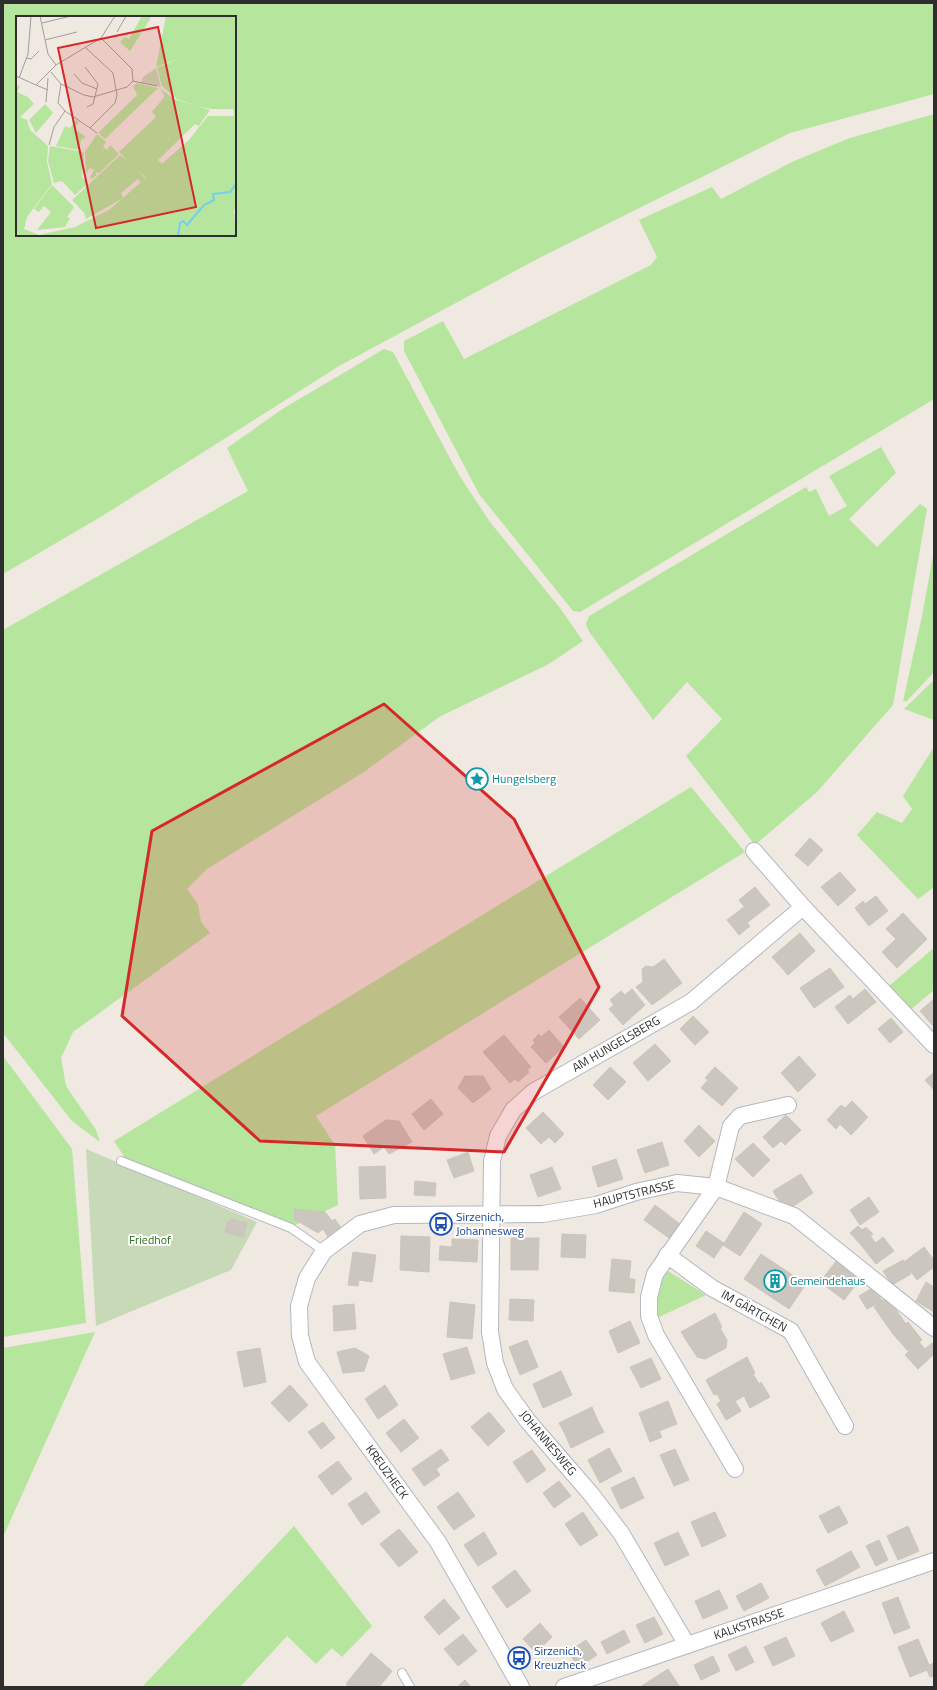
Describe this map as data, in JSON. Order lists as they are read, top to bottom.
{
  "streets": {
    "street": [
      "AM HUNGELSBERG",
      "HAUPTSTRASSE",
      "IM GÄRTCHEN",
      "JOHANNESWEG",
      "KREUZHECK",
      "KALKSTRASSE"
    ]
  },
  "crossings": [
    ["AM HUNGELSBERG", "HAUPTSTRASSE"],
    ["AM HUNGELSBERG", "JOHANNESWEG"],
    ["HAUPTSTRASSE", "JOHANNESWEG"],
    ["HAUPTSTRASSE", "KREUZHECK"],
    ["JOHANNESWEG", "KALKSTRASSE"]
  ],
  "parks": ["Friedhof"],
  "places": {
    "place": ["Hungelsberg"],
    "bus stop": ["Sirzenich, Johannesweg", "Sirzenich, Kreuzheck"],
    "building": ["Gemeindehaus"]
  }
}
